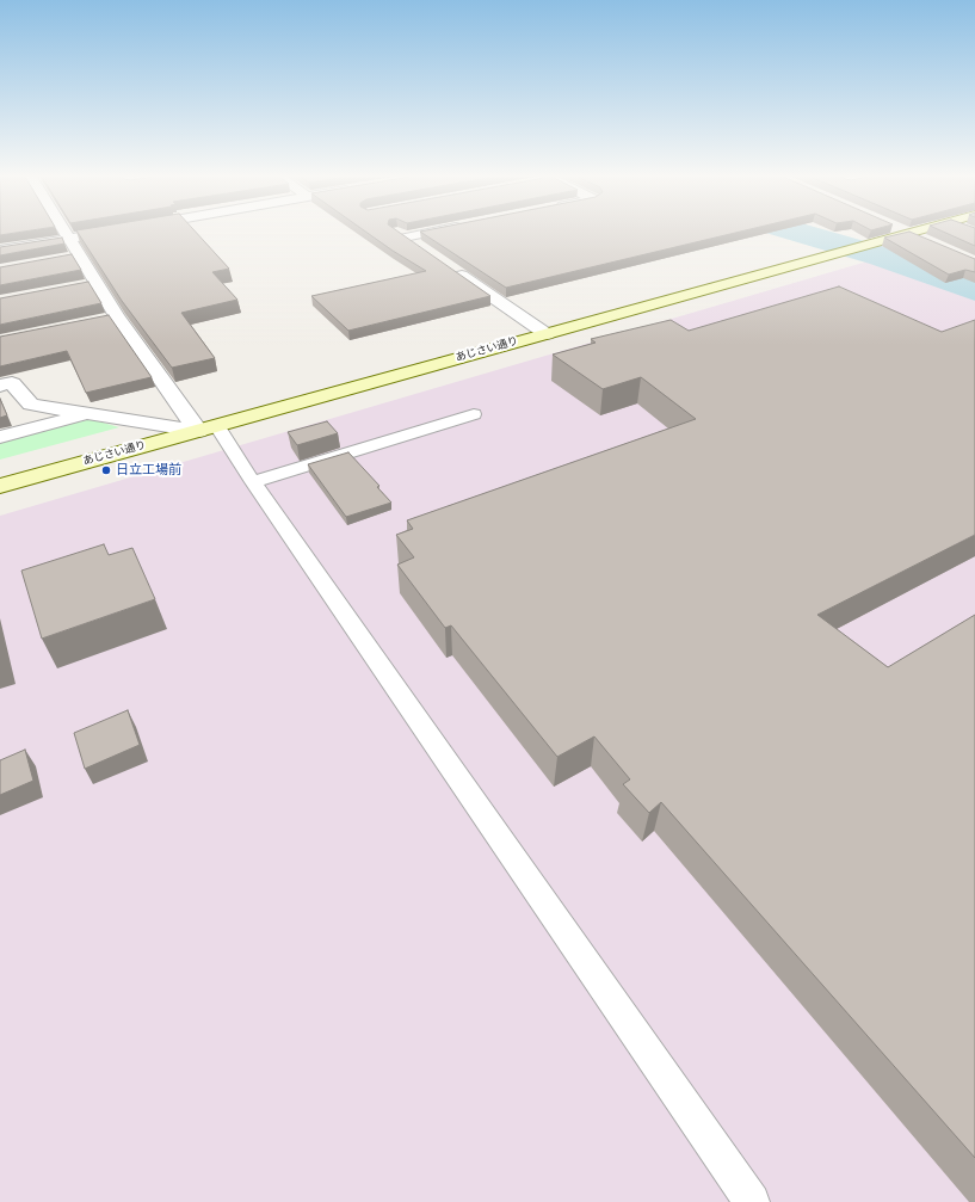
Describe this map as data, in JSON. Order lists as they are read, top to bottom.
{
  "streets": {
    "street": ["あじさい通り"]
  },
  "places": ["日立工場前"]
}
